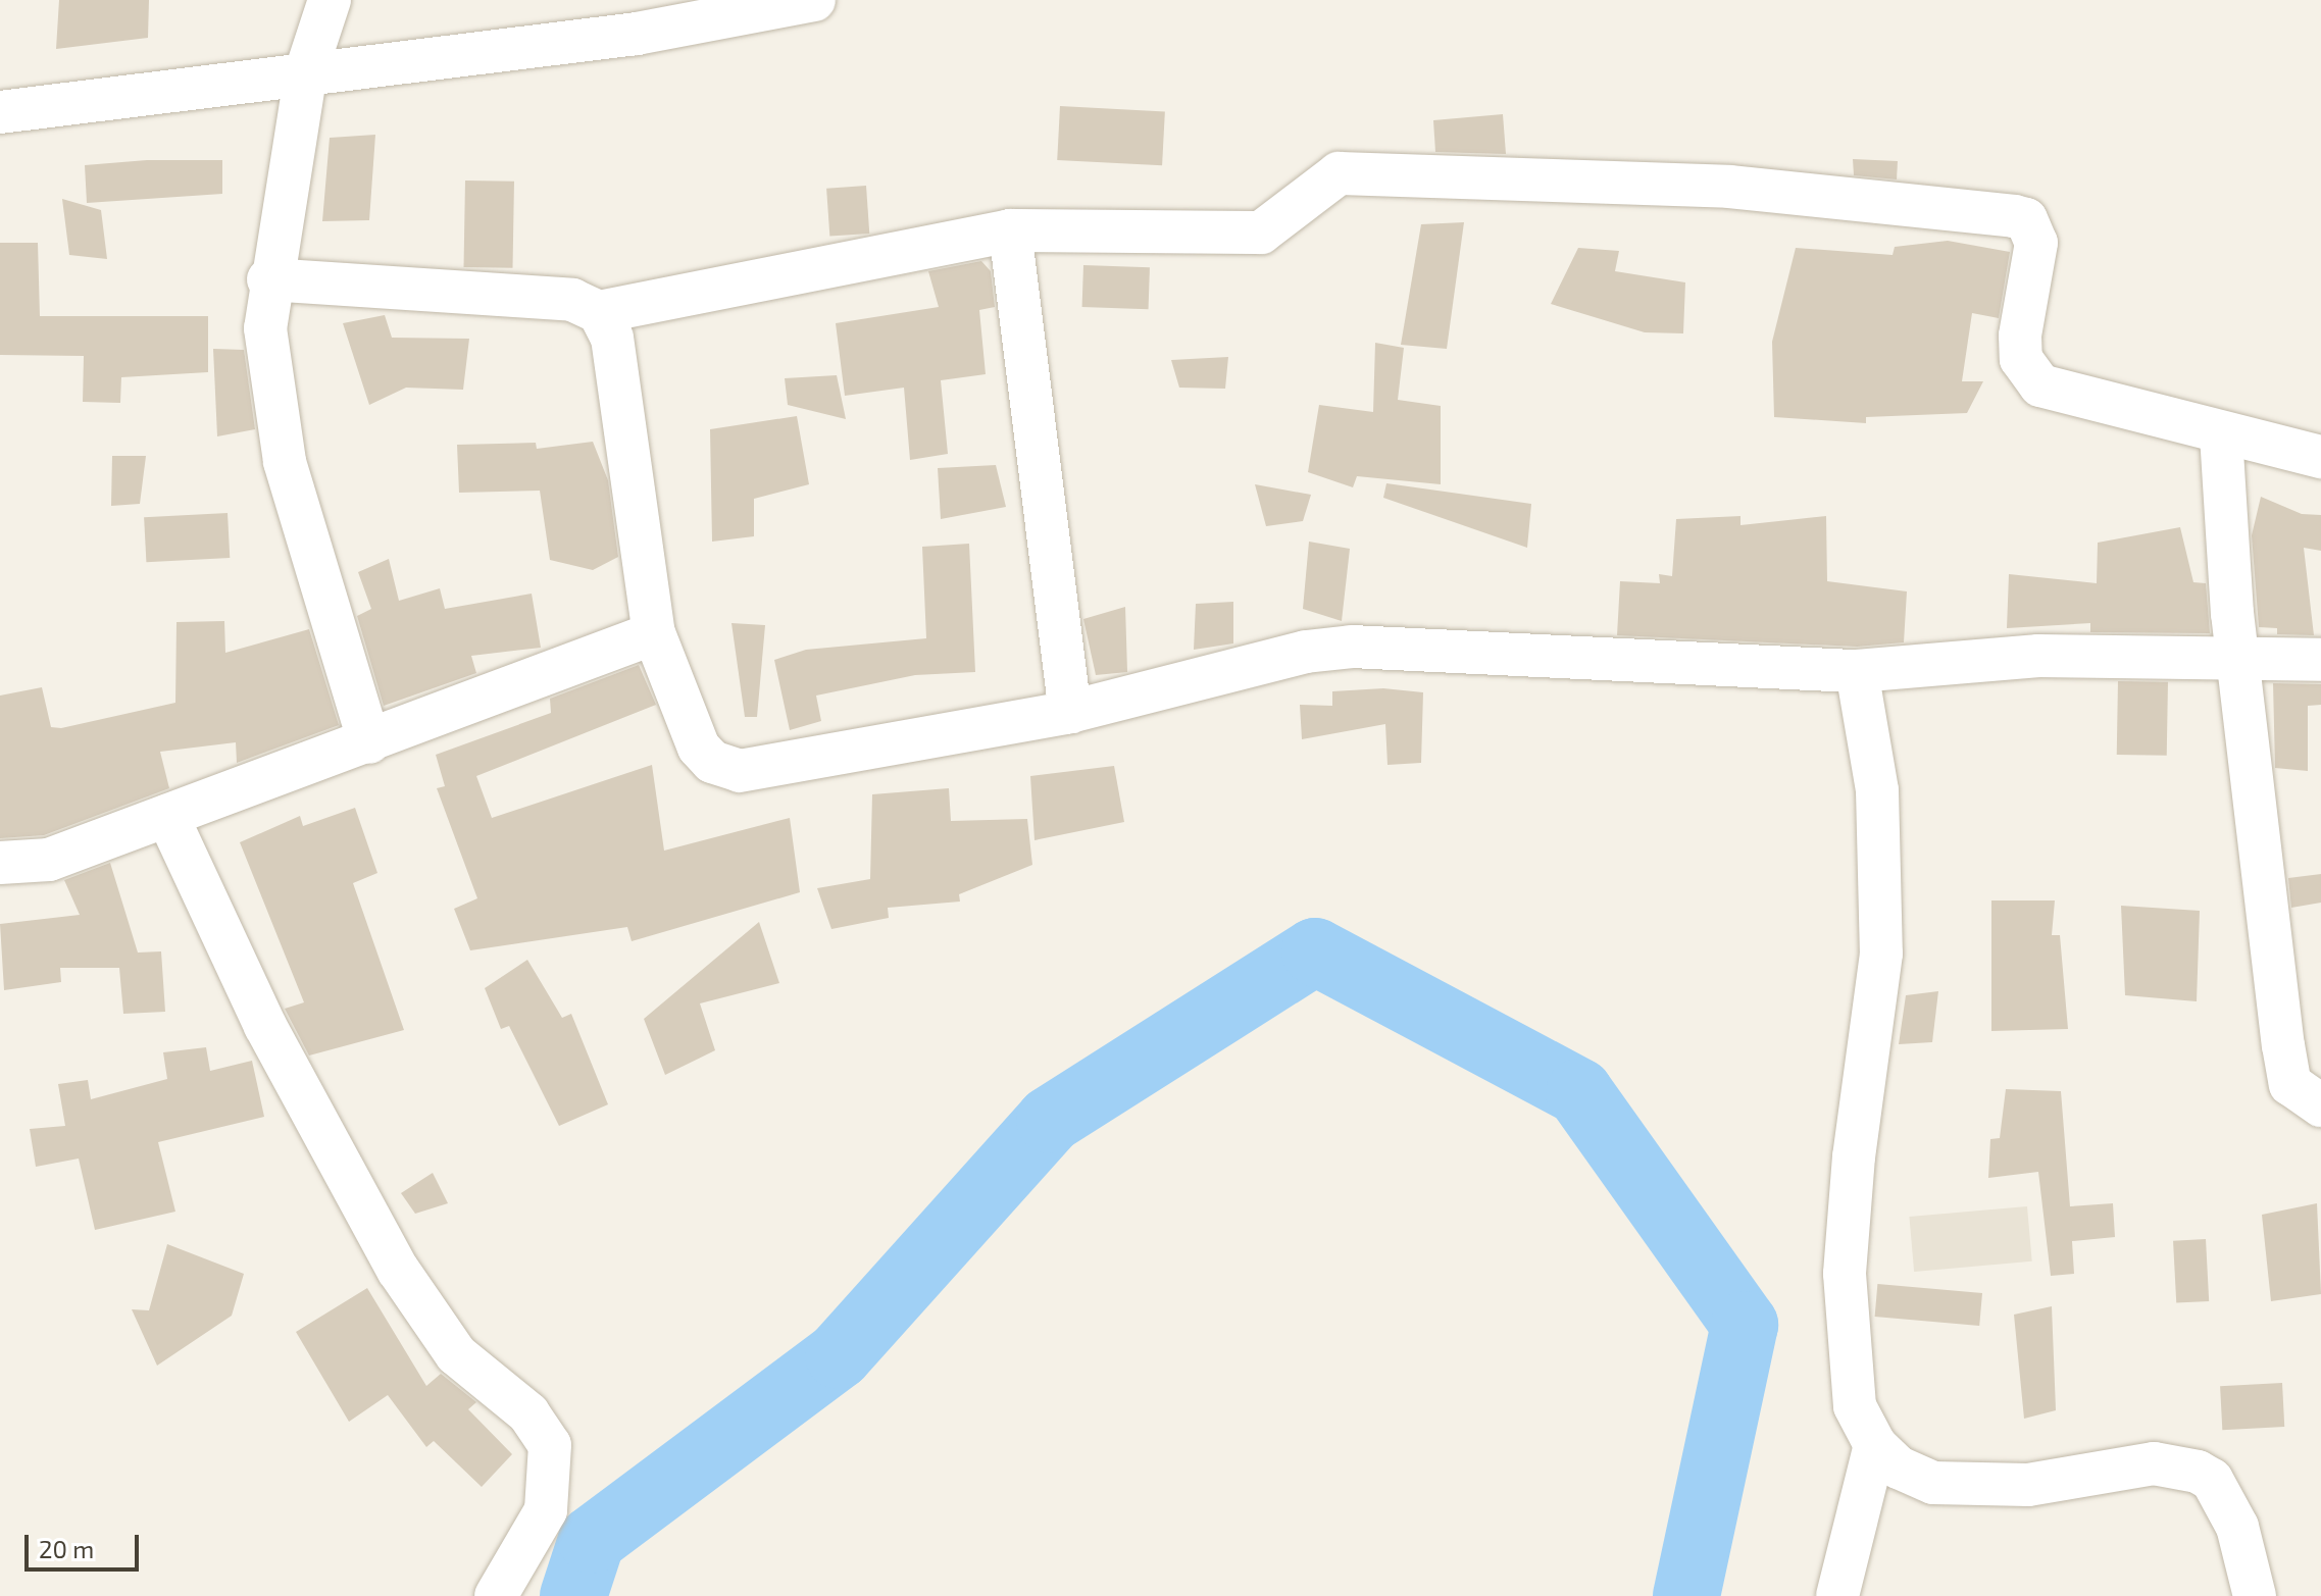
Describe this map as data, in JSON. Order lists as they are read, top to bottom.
{
  "scale_bar": "20 m"
}
